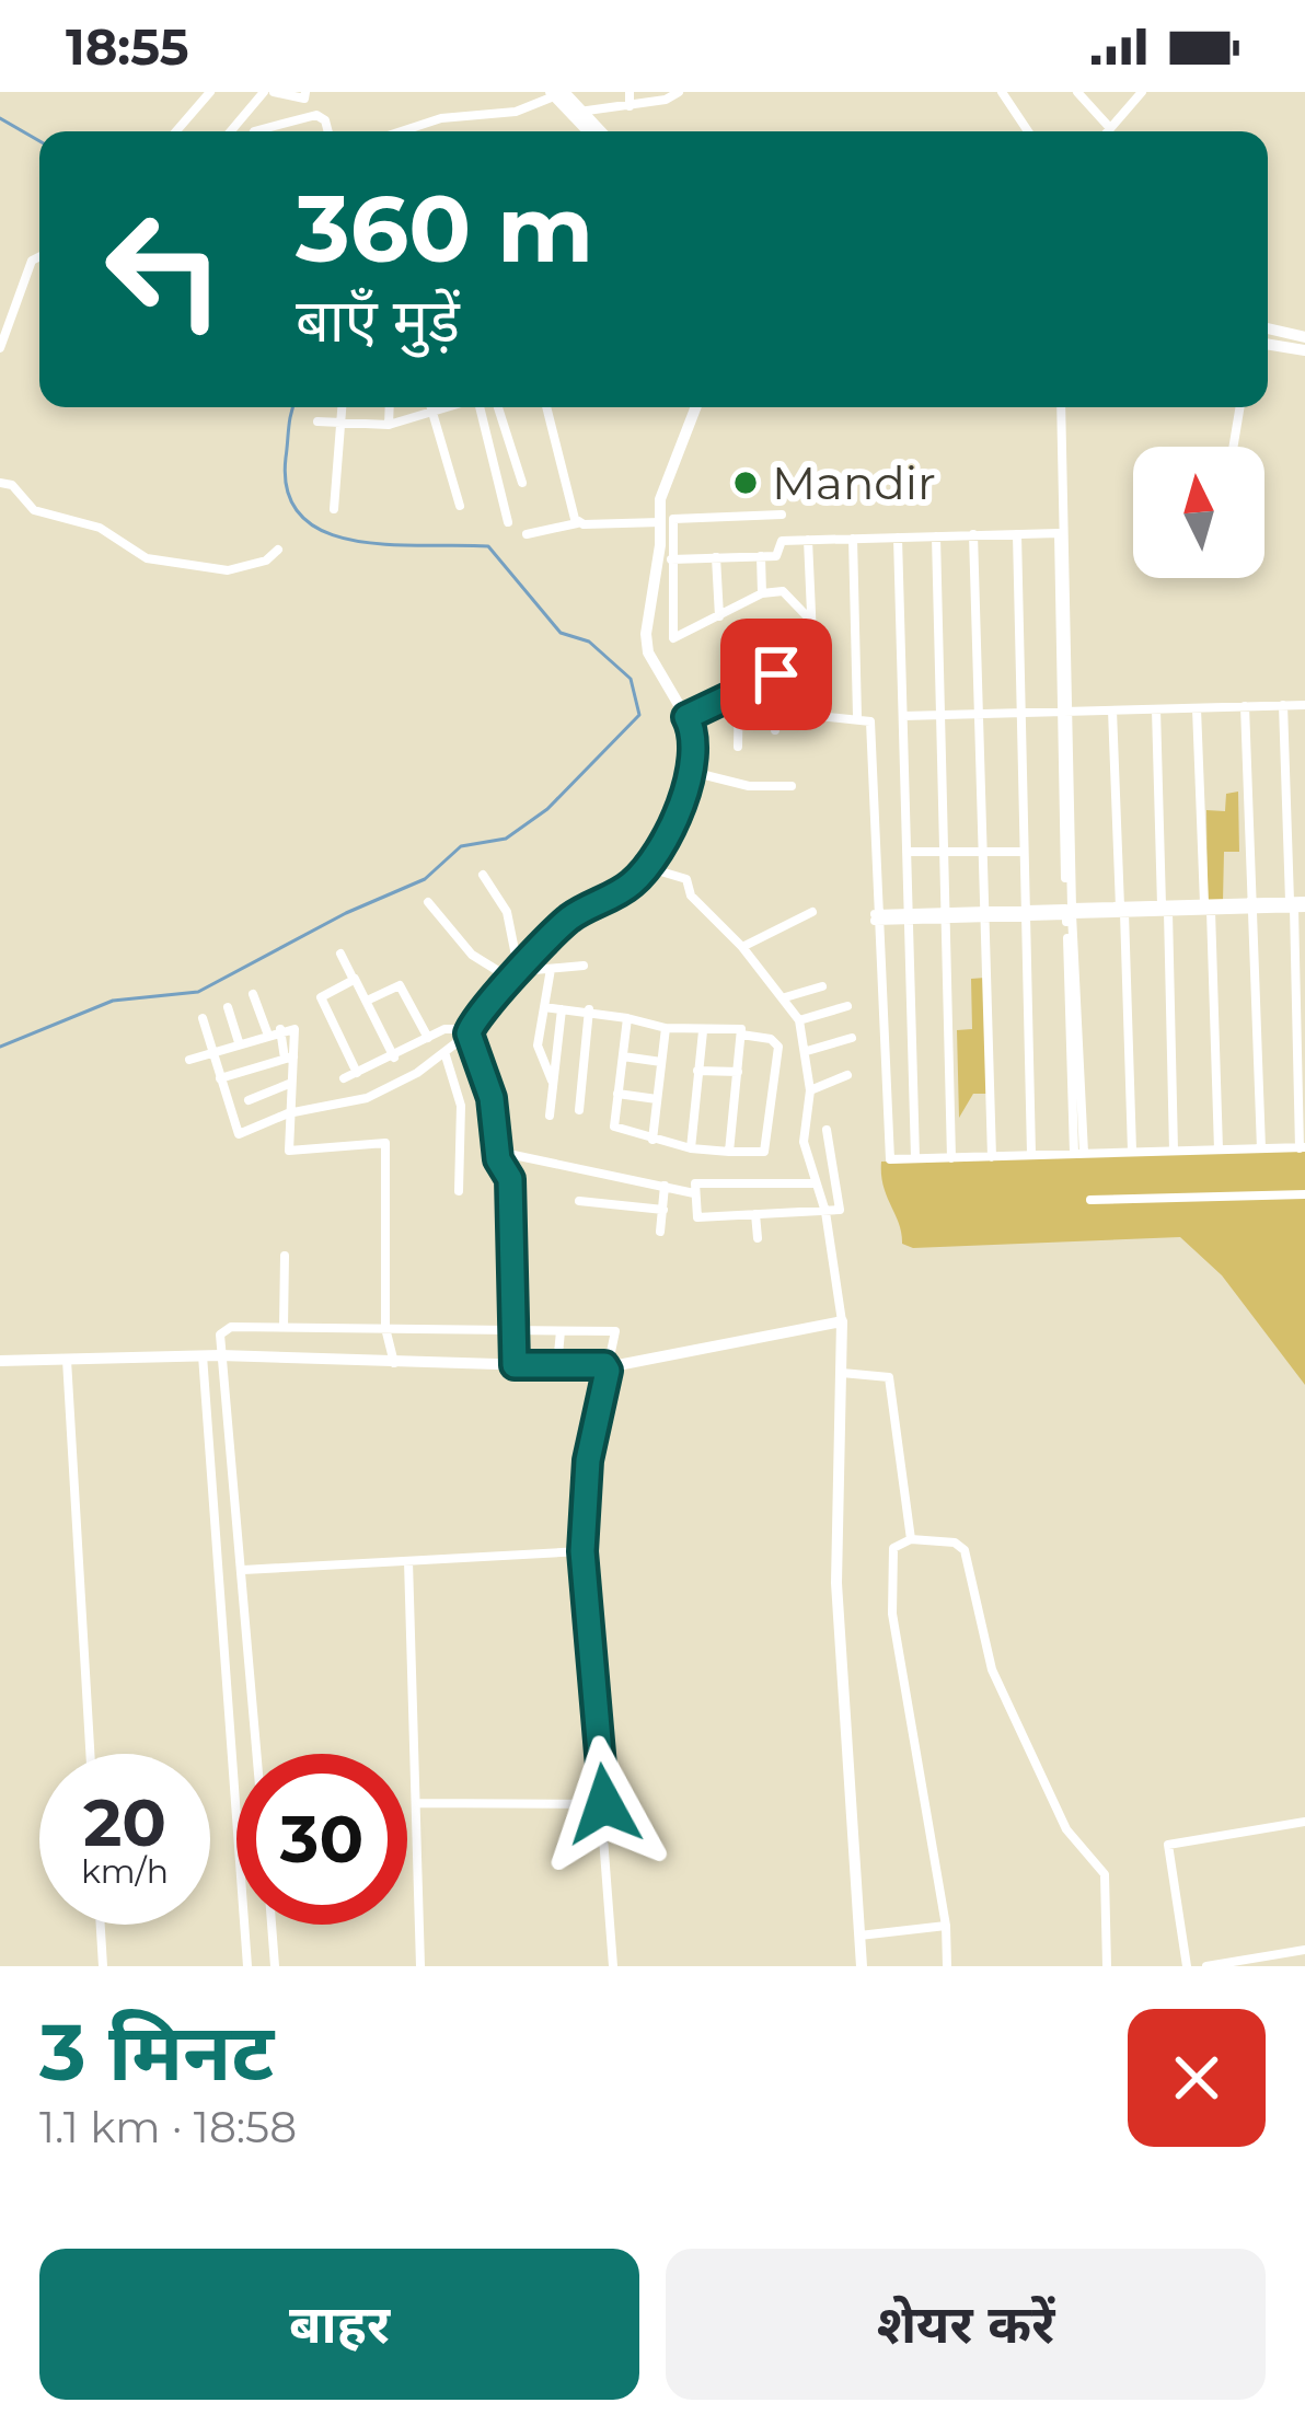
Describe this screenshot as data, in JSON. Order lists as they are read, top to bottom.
{
  "places": ["Mandir"],
  "north": "top",
  "page": {
    "status": "18:55",
    "turn": ["360 m", "बाएँ मुड़ें"],
    "speed": "20 km/h",
    "limit": "30",
    "heading": ["3 मिनट", "1.1 km · 18:58"],
    "buttons": ["बाहर", "शेयर करें"]
  }
}
